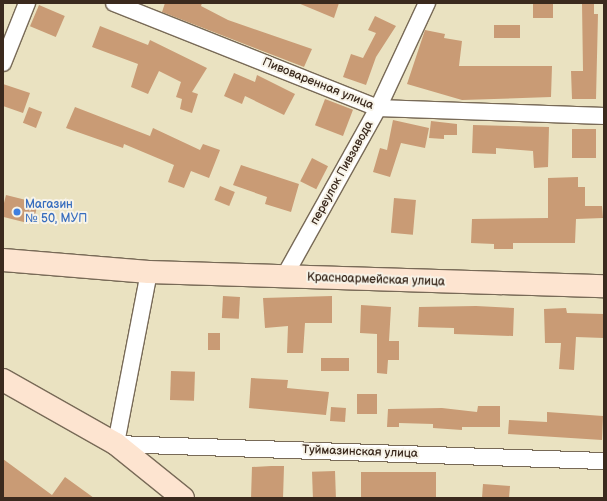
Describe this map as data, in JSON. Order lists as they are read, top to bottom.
{
  "streets": {
    "main road": ["Красноармейская улица"],
    "street": ["Пивоваренная улица", "переулок Пивзавода", "Туймазинская улица"]
  },
  "crossings": [
    ["Пивоваренная улица", "переулок Пивзавода"],
    ["переулок Пивзавода", "Красноармейская улица"]
  ],
  "places": ["Магазин № 50, МУП"]
}
